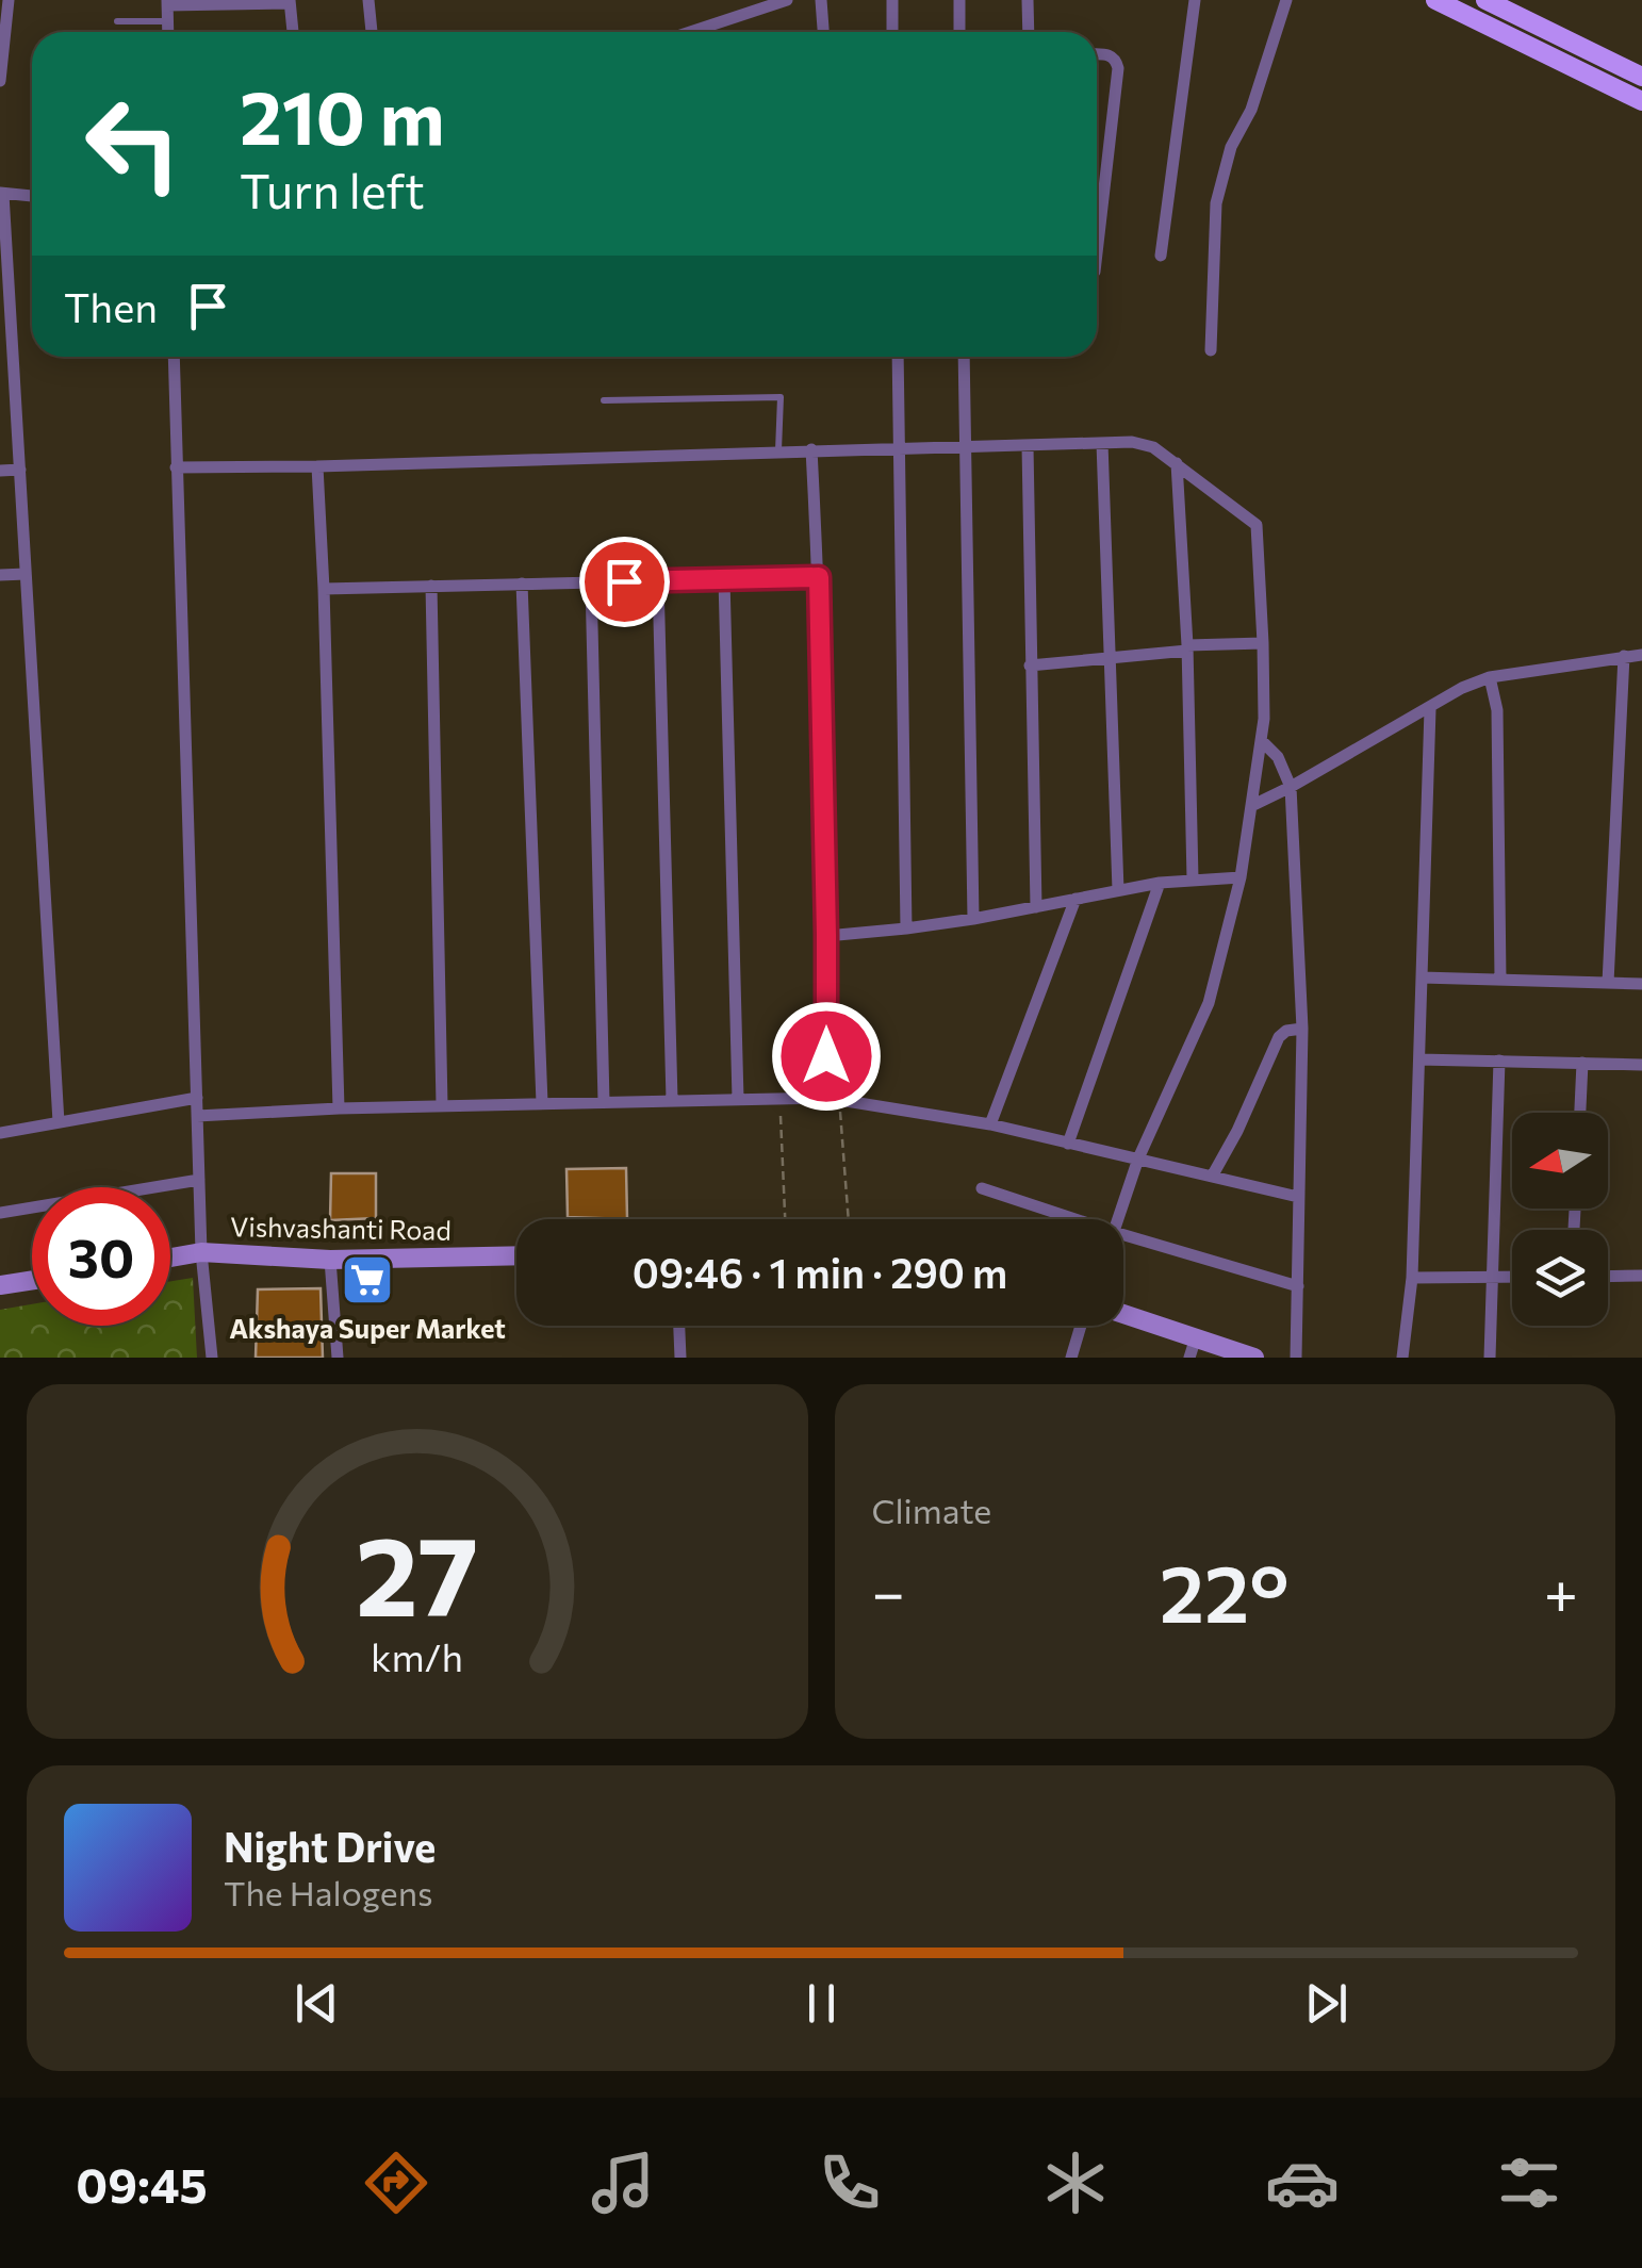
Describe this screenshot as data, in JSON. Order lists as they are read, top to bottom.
{
  "streets": {
    "street": ["Vishvashanti Road"]
  },
  "places": {
    "supermarket": ["Akshaya Super Market"]
  },
  "north": "left",
  "page": {
    "turn": ["210 m", "Turn left"],
    "then": "Then",
    "limit": "30",
    "trip": "09:46 · 1 min · 290 m",
    "tile": "Climate",
    "heat": ["−", "22°", "+"],
    "song": ["Night Drive", "The Halogens"],
    "tabs": "09:45",
    "gauge": ["27", "km/h"]
  }
}
